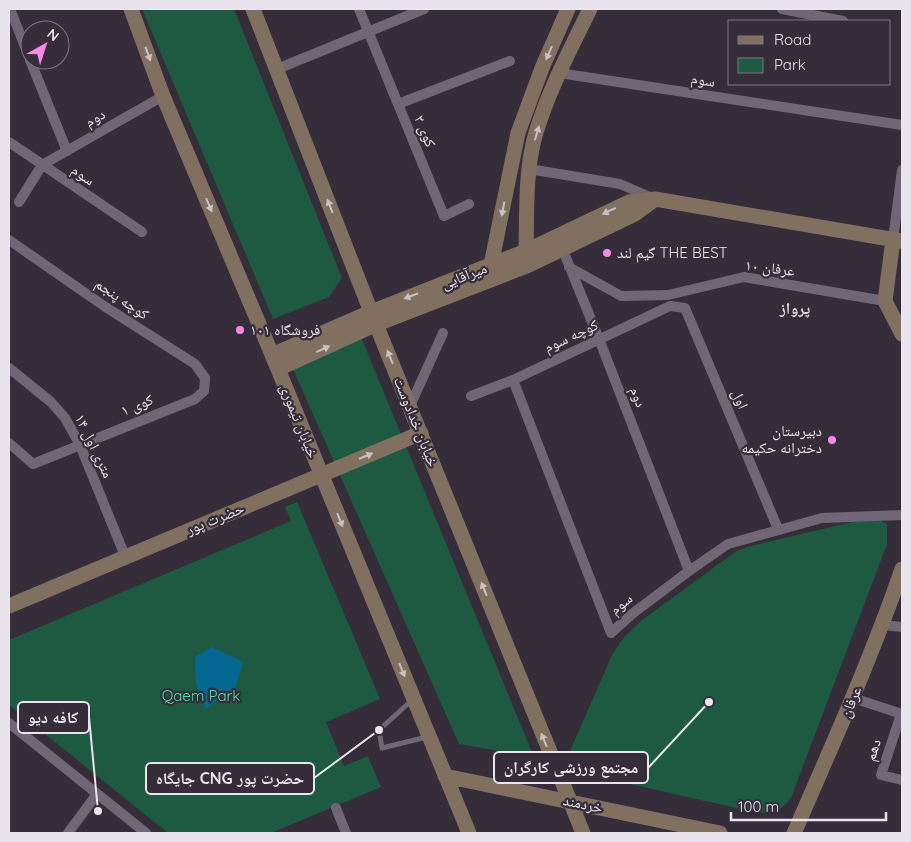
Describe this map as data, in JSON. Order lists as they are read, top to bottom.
{
  "streets": {
    "street": [
      "سوم",
      "دوم",
      "کوی ۲",
      "عرفان ۱۰",
      "میرآقایی",
      "کوچه پنجم",
      "کوچه سوم",
      "اول",
      "کوی ۱",
      "خیابان تیموری",
      "خیابان خدادوست",
      "۱۴ متری اول",
      "حضرت پور",
      "عرفان",
      "دهم",
      "خردمند"
    ]
  },
  "crossings": [
    ["سوم", "دوم"],
    ["سوم", "کوچه سوم"],
    ["سوم", "اول"],
    ["دوم", "عرفان ۱۰"],
    ["دوم", "میرآقایی"],
    ["دوم", "کوچه سوم"],
    ["دوم", "خیابان تیموری"],
    ["میرآقایی", "خیابان تیموری"],
    ["میرآقایی", "خیابان خدادوست"],
    ["کوچه پنجم", "کوی ۱"],
    ["کوچه سوم", "اول"],
    ["کوی ۱", "۱۴ متری اول"],
    ["خیابان تیموری", "حضرت پور"],
    ["خیابان تیموری", "خردمند"],
    ["خیابان خدادوست", "حضرت پور"],
    ["خیابان خدادوست", "خردمند"],
    ["۱۴ متری اول", "حضرت پور"],
    ["عرفان", "دهم"]
  ],
  "one_way": ["خیابان تیموری", "خیابان خدادوست"],
  "districts": ["پرواز"],
  "parks": ["Qaem Park"],
  "places": [
    "گیم لند THE BEST",
    "فروشگاه ۱۰۱",
    "دبیرستان دخترانه حکیمه",
    "مجتمع ورزشی کارگران",
    "جایگاه CNG حضرت پور",
    "کافه دیو"
  ],
  "legend": ["Road", "Park"],
  "scale_bar": "100 m",
  "north": "top right"
}
